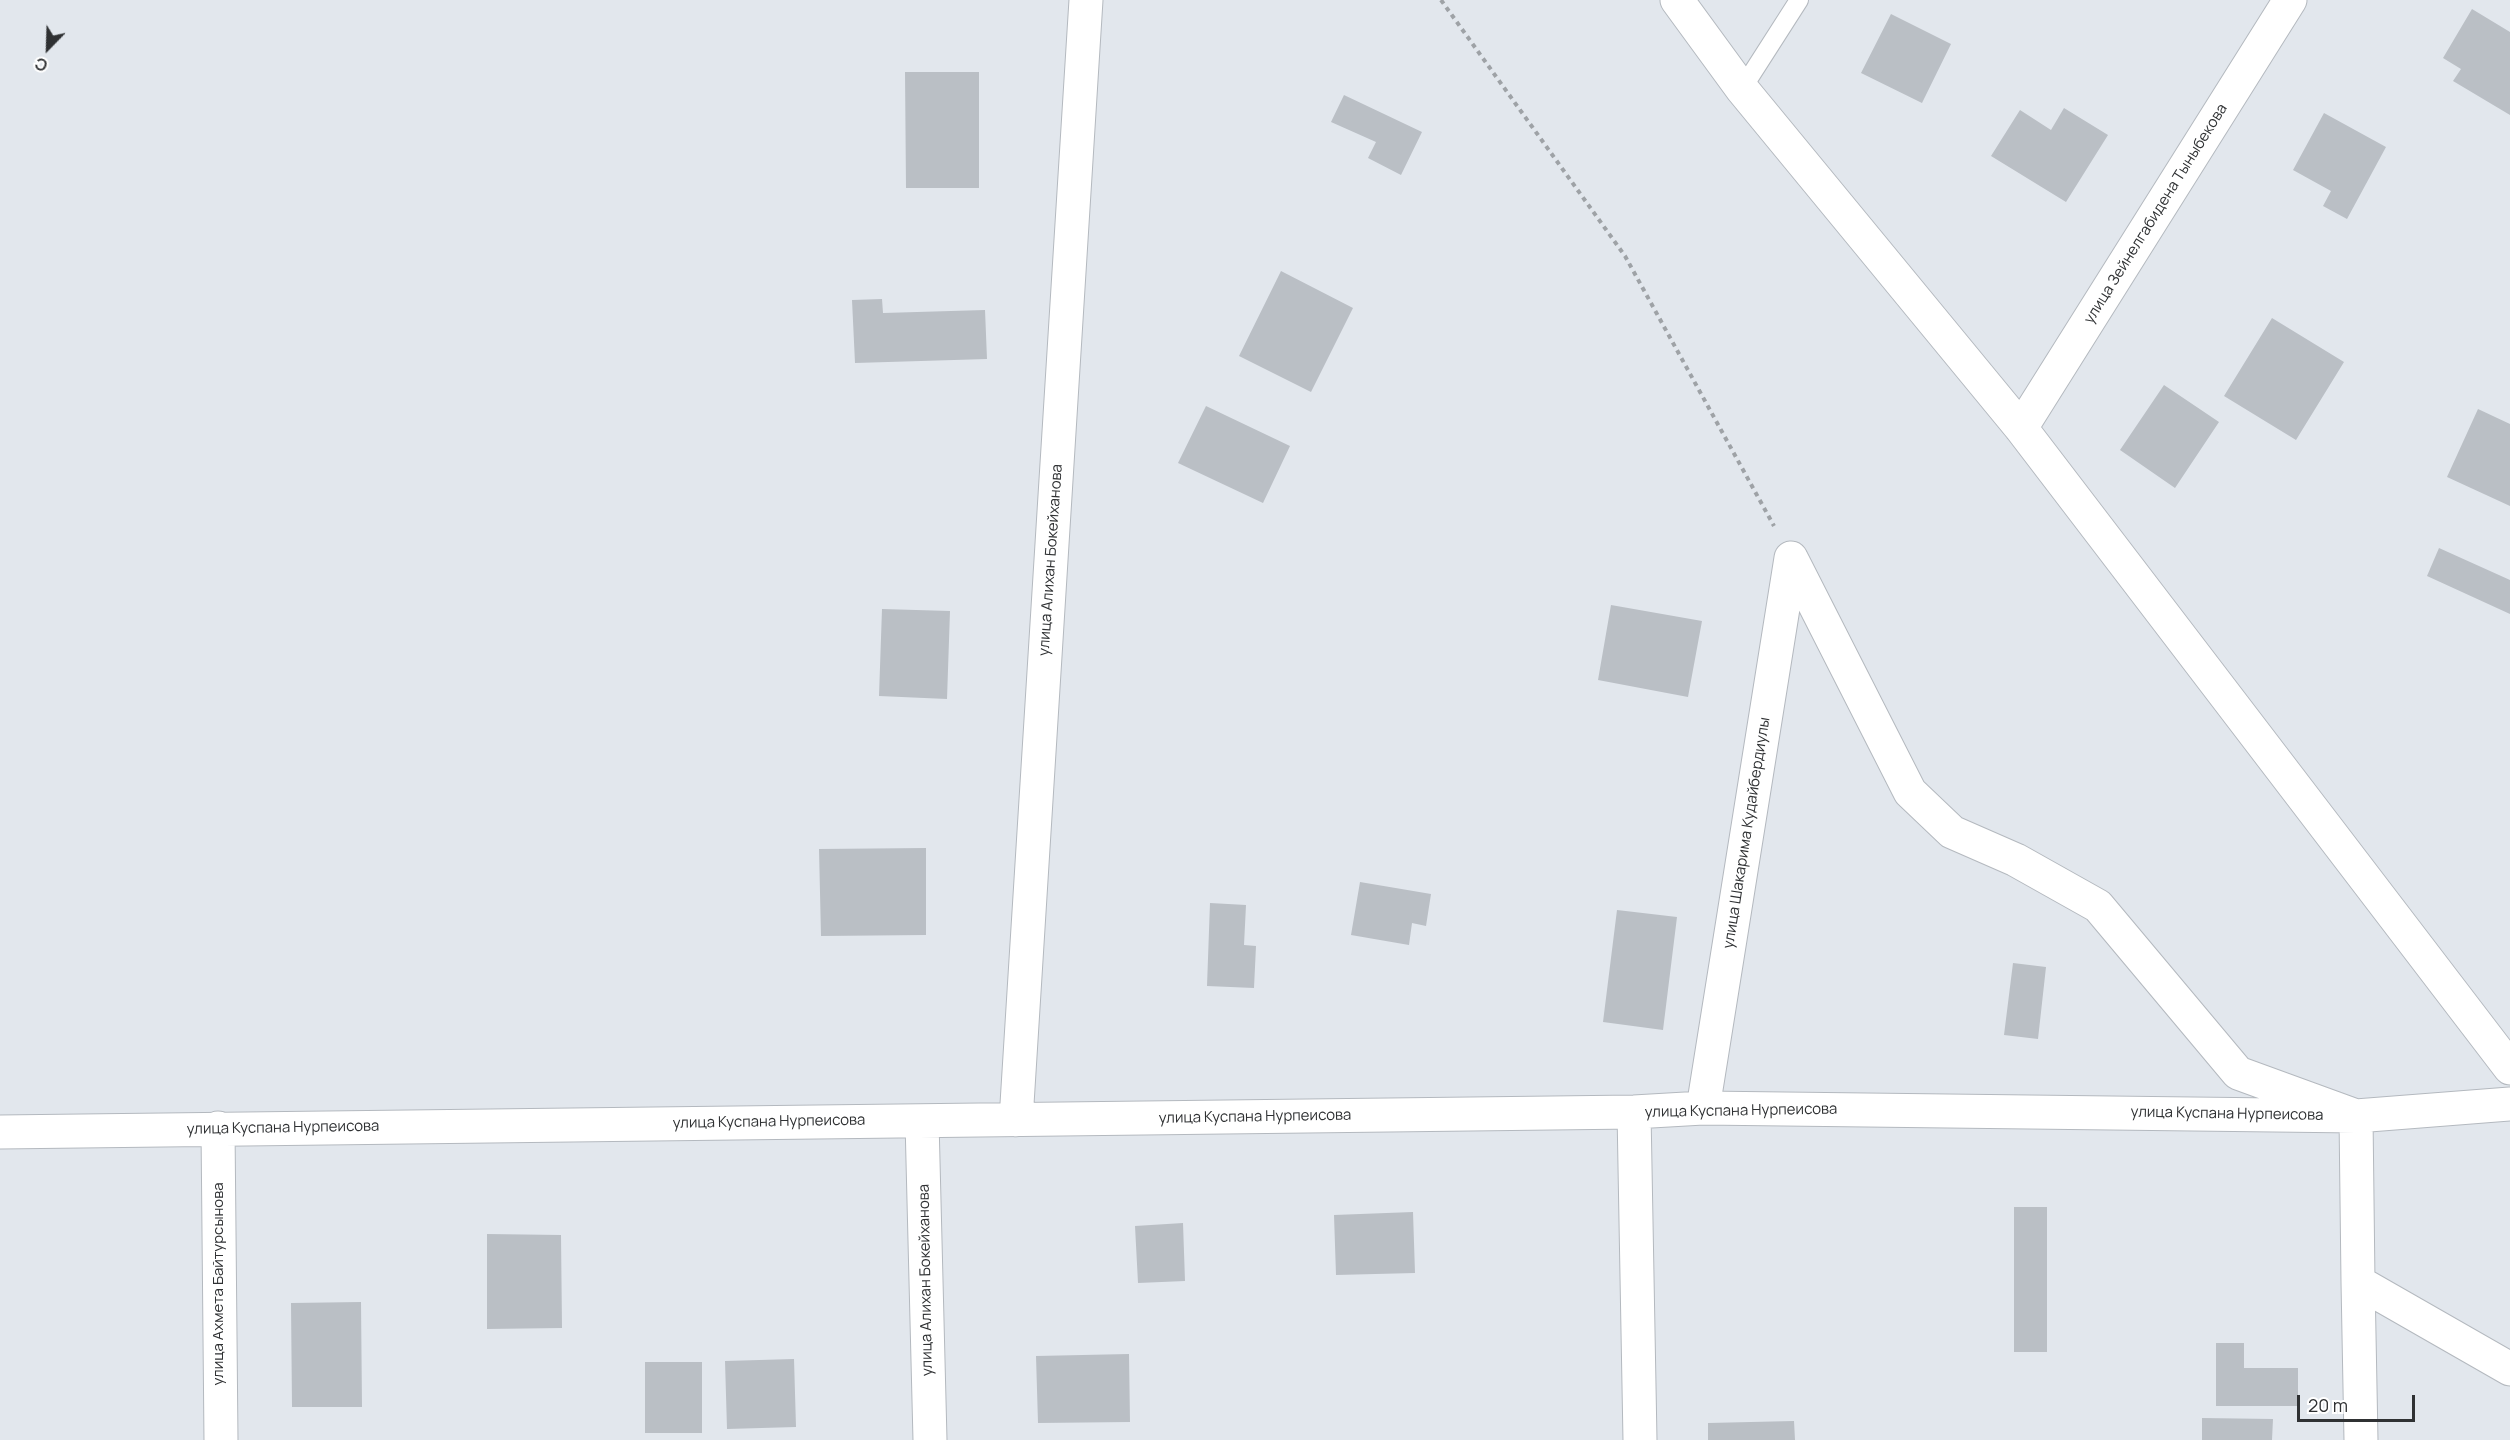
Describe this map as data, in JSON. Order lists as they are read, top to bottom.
{
  "streets": {
    "street": [
      "улица Зейнелгабидена Тыныбекова",
      "улица Алихан Бокейханова",
      "улица Шакарима Кудайбердиулы",
      "улица Куспана Нурпеисова",
      "улица Ахмета Байтурсынова"
    ]
  },
  "crossings": [
    ["улица Алихан Бокейханова", "улица Куспана Нурпеисова"],
    ["улица Шакарима Кудайбердиулы", "улица Куспана Нурпеисова"],
    ["улица Куспана Нурпеисова", "улица Ахмета Байтурсынова"]
  ],
  "scale_bar": "20 m",
  "north": "bottom left"
}
